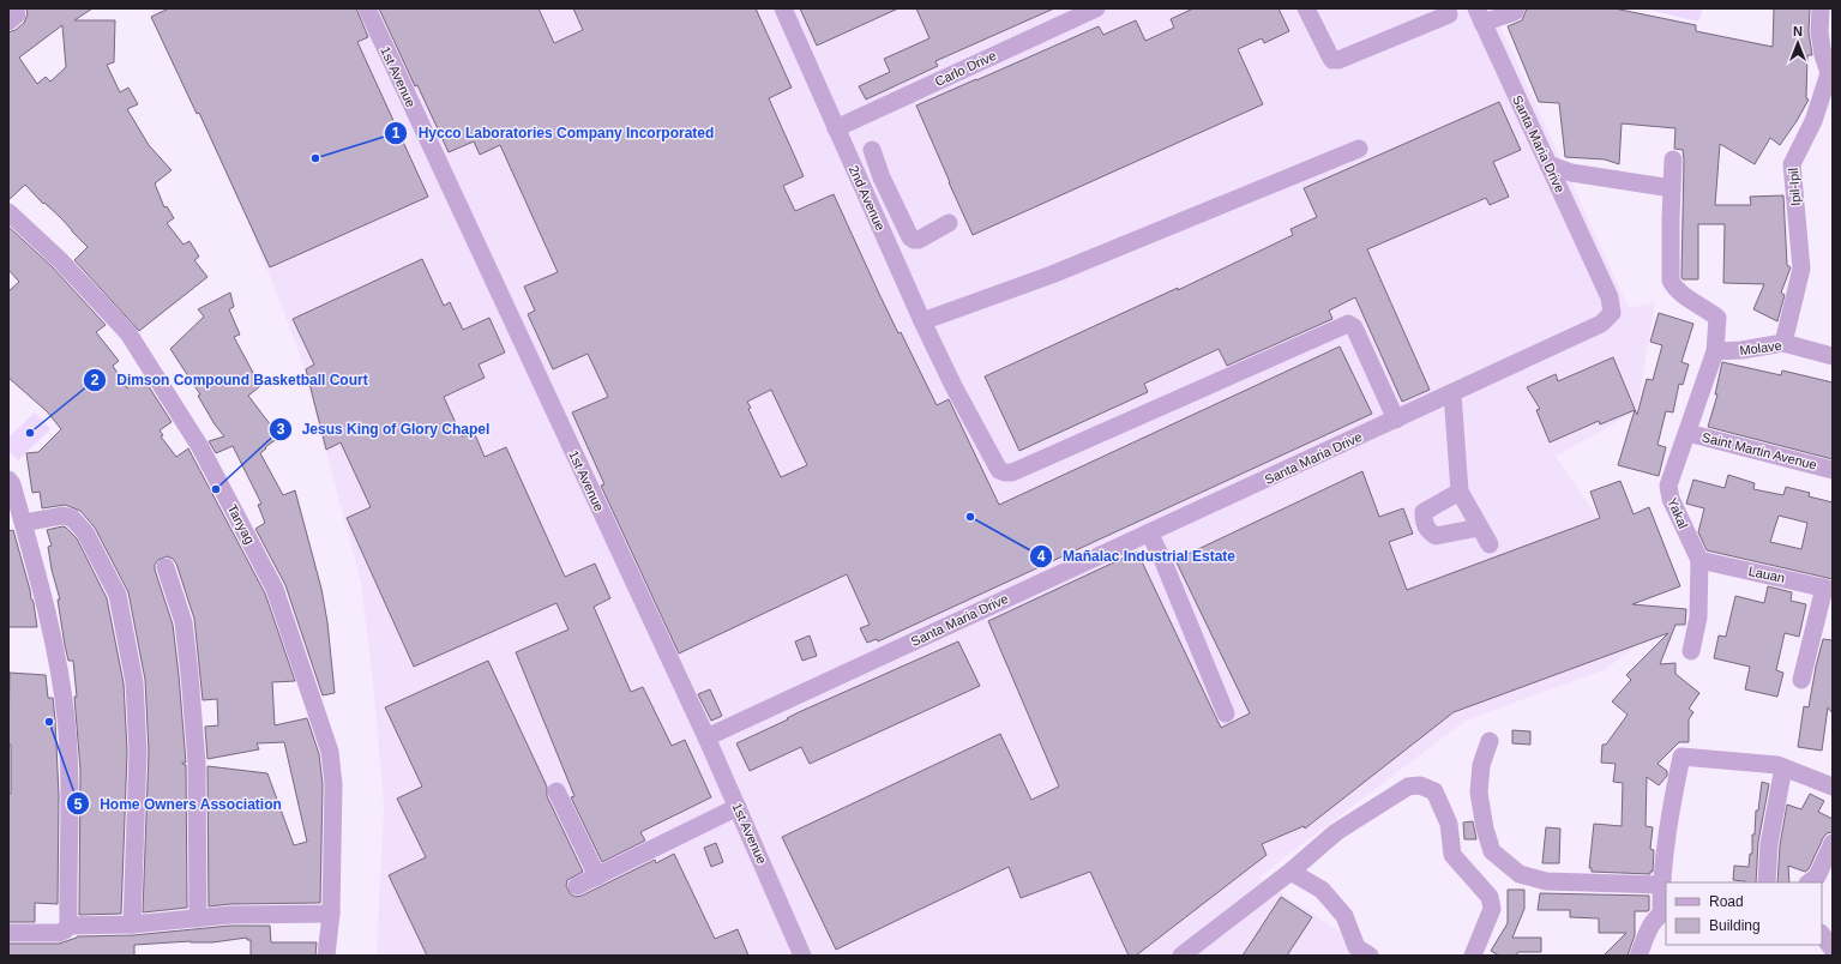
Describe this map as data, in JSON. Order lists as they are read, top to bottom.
{
  "streets": {
    "street": [
      "Carlo Drive",
      "1st Avenue",
      "Santa Maria Drive",
      "Ipil-Ipil",
      "2nd Avenue",
      "Molave",
      "Saint Martin Avenue",
      "Yakal",
      "Tanyag",
      "Lauan"
    ]
  },
  "crossings": [
    ["Carlo Drive", "2nd Avenue"],
    ["1st Avenue", "Santa Maria Drive"],
    ["Santa Maria Drive", "2nd Avenue"],
    ["Ipil-Ipil", "Molave"],
    ["Molave", "Yakal"],
    ["Saint Martin Avenue", "Yakal"],
    ["Yakal", "Lauan"]
  ],
  "places": [
    "Hycco Laboratories Company Incorporated",
    "Dimson Compound Basketball Court",
    "Jesus King of Glory Chapel",
    "Mañalac Industrial Estate",
    "Home Owners Association"
  ],
  "legend": ["Road", "Building"],
  "north": "top"
}
